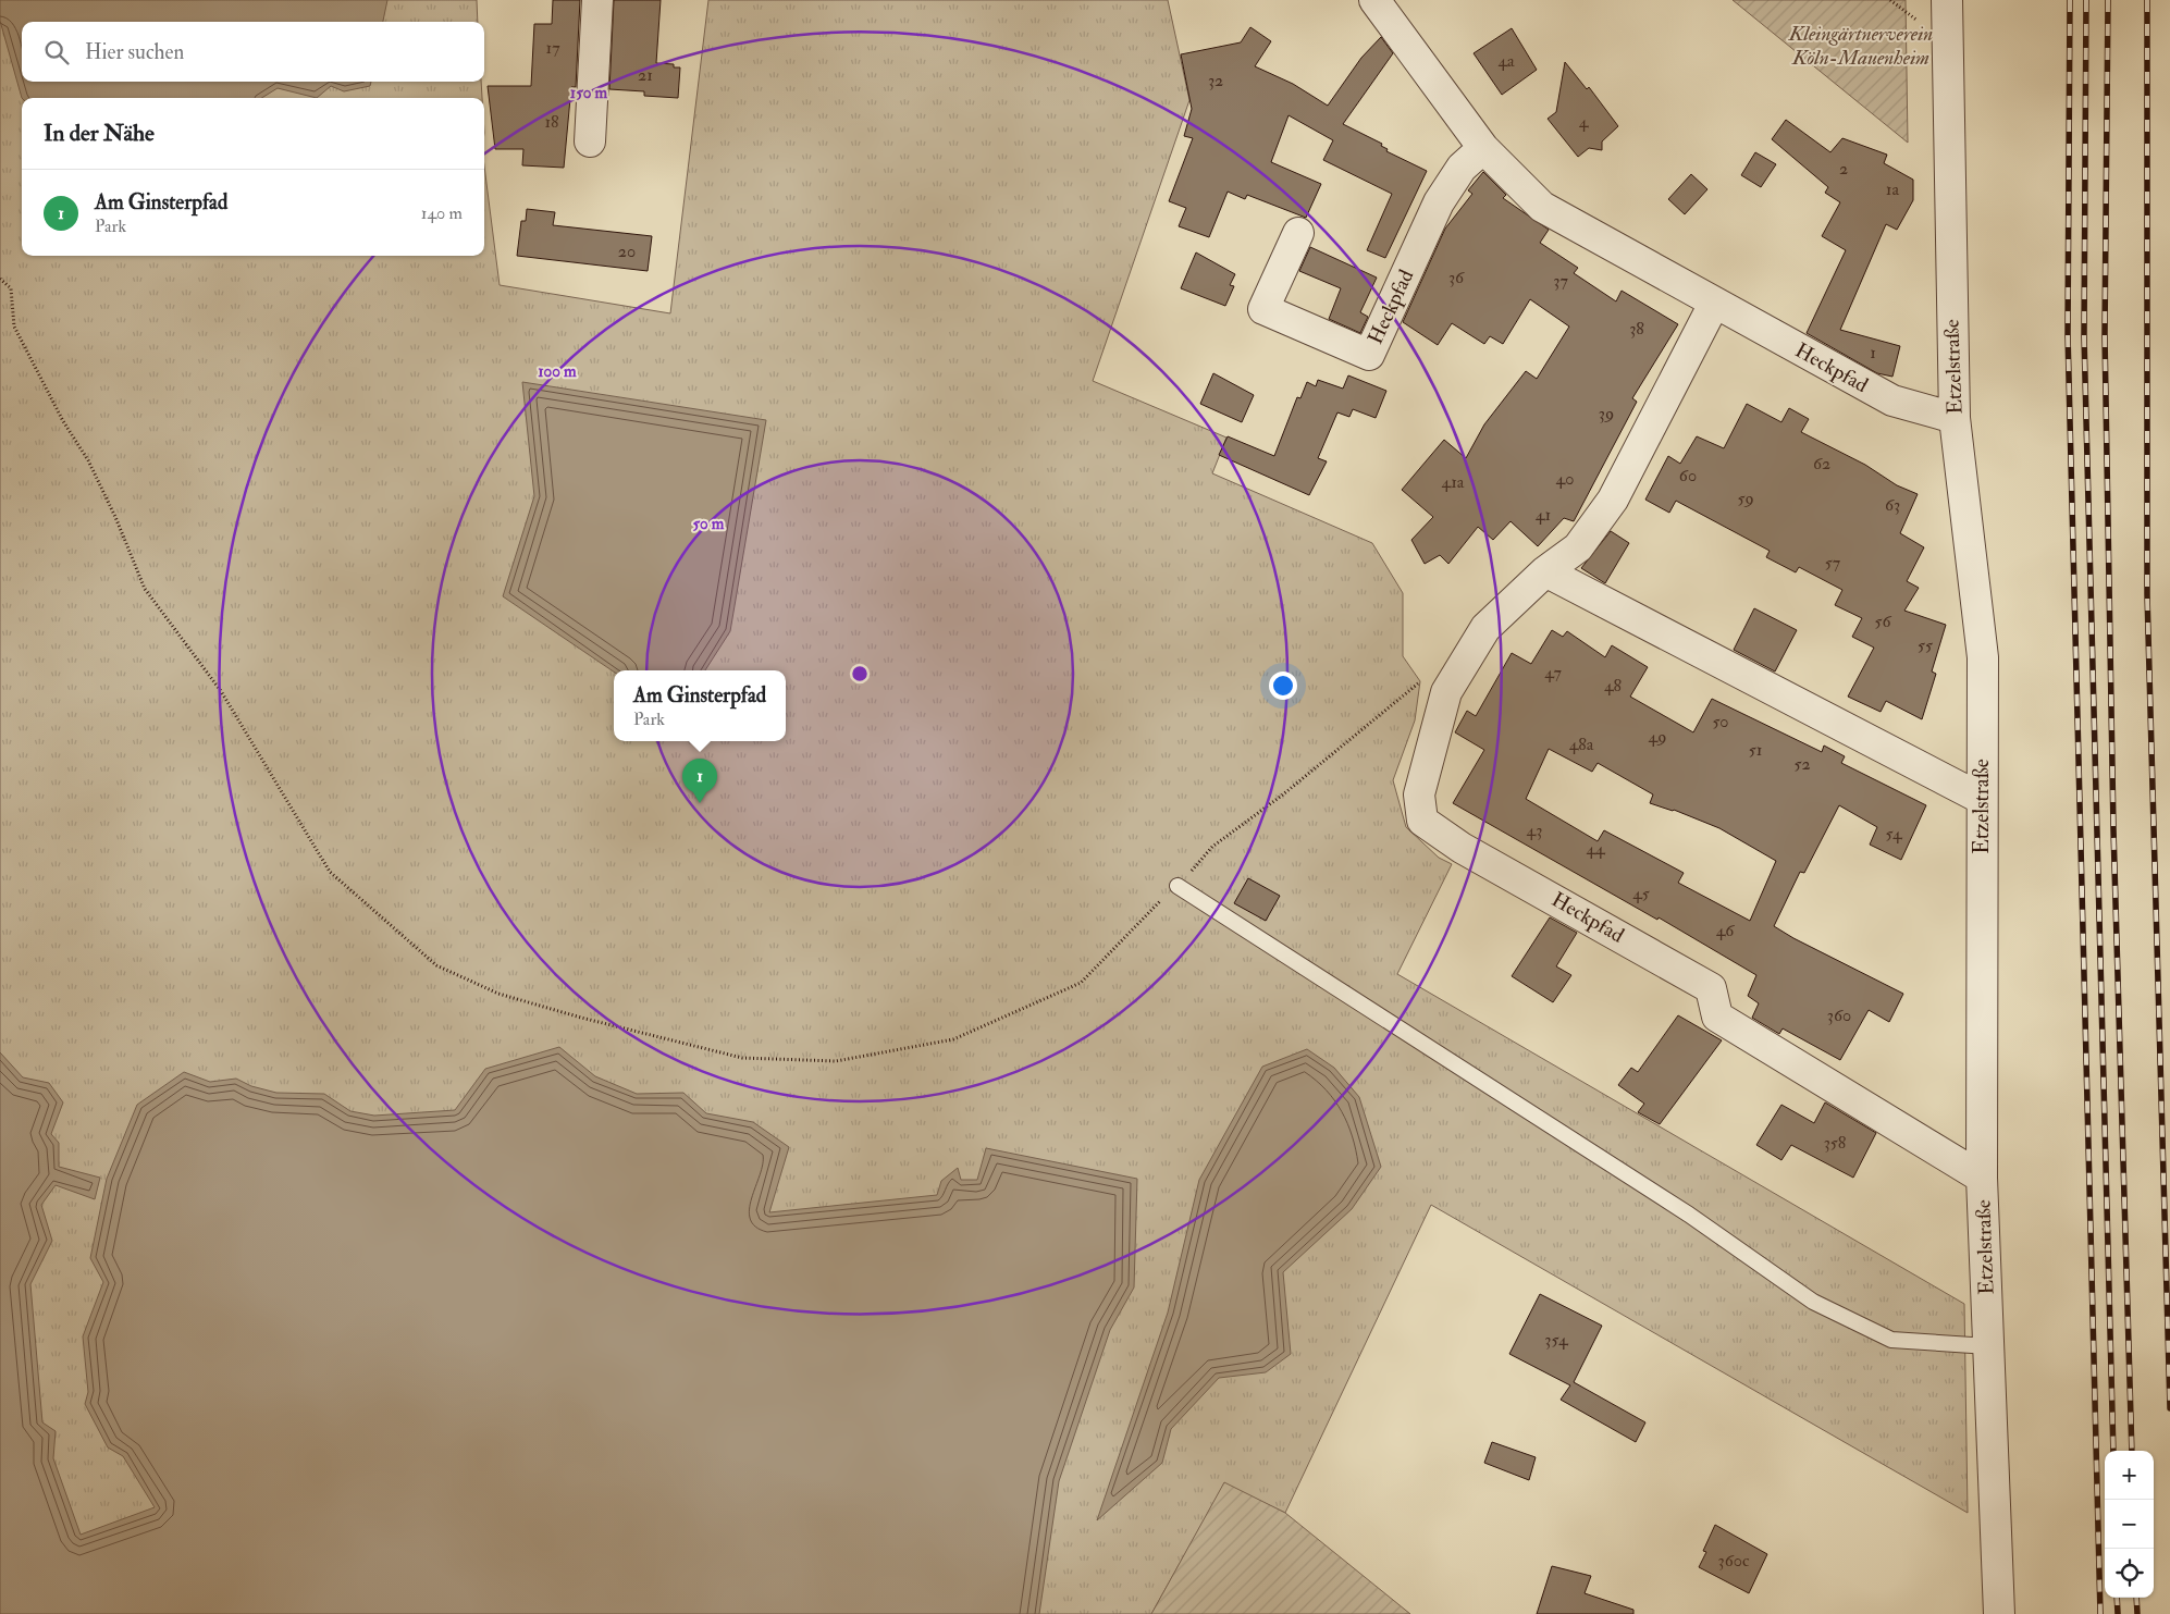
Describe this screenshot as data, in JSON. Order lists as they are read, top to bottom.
{
  "streets": {
    "street": ["Heckpfad", "Etzelstraße"]
  },
  "crossings": [
    ["Heckpfad", "Etzelstraße"]
  ],
  "parks": ["Kleingärtnerverein Köln-Mauenheim"],
  "house_numbers": [
    "17",
    "4a",
    "21",
    "32",
    "18",
    "4",
    "2",
    "1a",
    "20",
    "36",
    "37",
    "38",
    "1",
    "39",
    "62",
    "60",
    "40",
    "41a",
    "59",
    "63",
    "41",
    "57",
    "56",
    "55",
    "47",
    "48",
    "50",
    "49",
    "48a",
    "51",
    "52",
    "43",
    "54",
    "44",
    "45",
    "46",
    "360",
    "358",
    "354",
    "360c"
  ],
  "page": {
    "search": "Hier suchen",
    "heading": "In der Nähe",
    "list": [
      {
        "mark": "1",
        "name": "Am Ginsterpfad",
        "note": "Park",
        "value": "140 m"
      }
    ],
    "popup": ["Am Ginsterpfad", "Park"],
    "pins": "1",
    "map_buttons": ["+", "−"]
  },
  "rings": ["150 m", "100 m", "50 m"]
}
